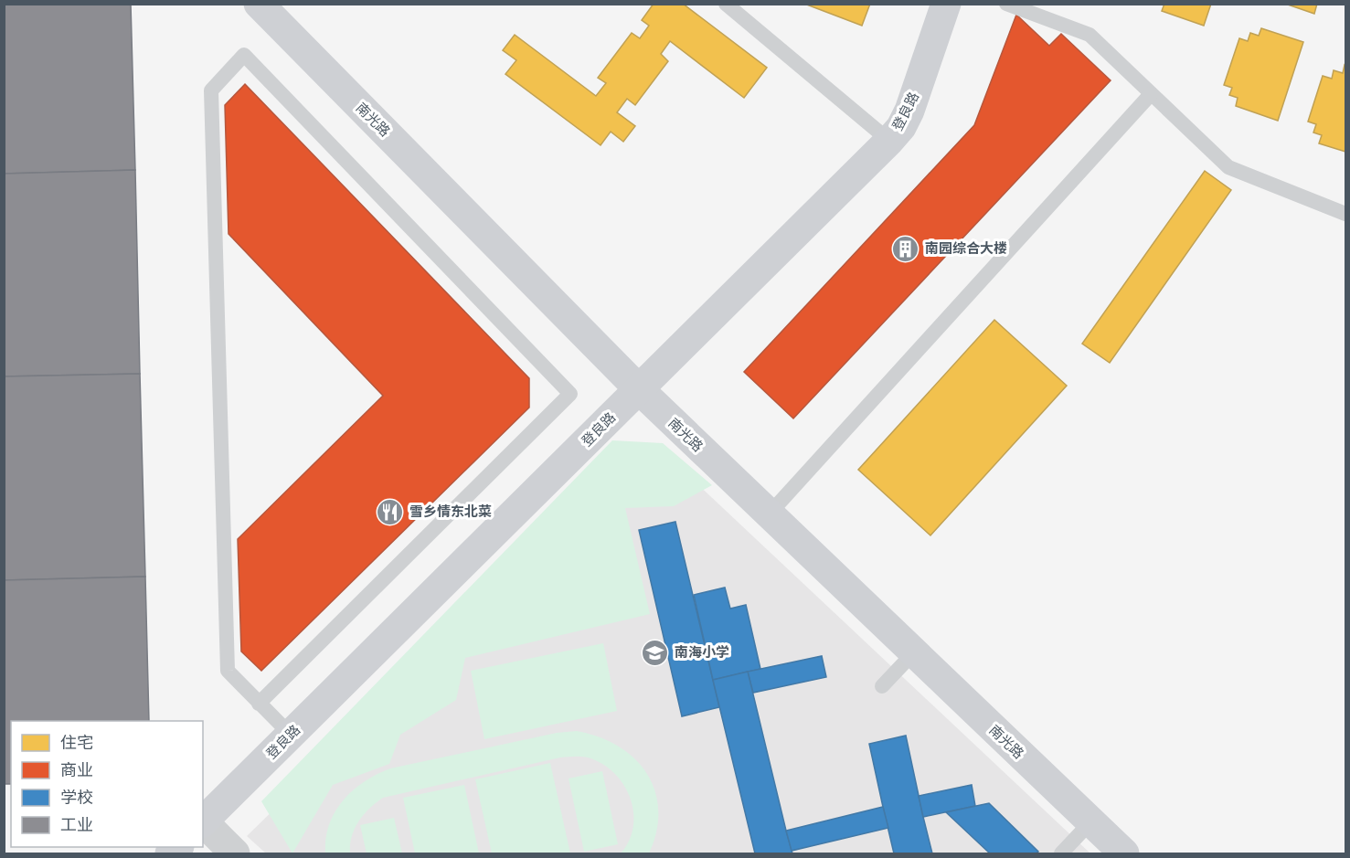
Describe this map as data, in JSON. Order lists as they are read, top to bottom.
{
  "streets": {
    "main road": ["登良路", "南光路"]
  },
  "crossings": [
    ["登良路", "南光路"]
  ],
  "places": {
    "building": ["南园综合大楼"],
    "restaurant": ["雪乡情东北菜"],
    "school or university": ["南海小学"]
  },
  "legend": [
    "住宅",
    "商业",
    "学校",
    "工业"
  ]
}
